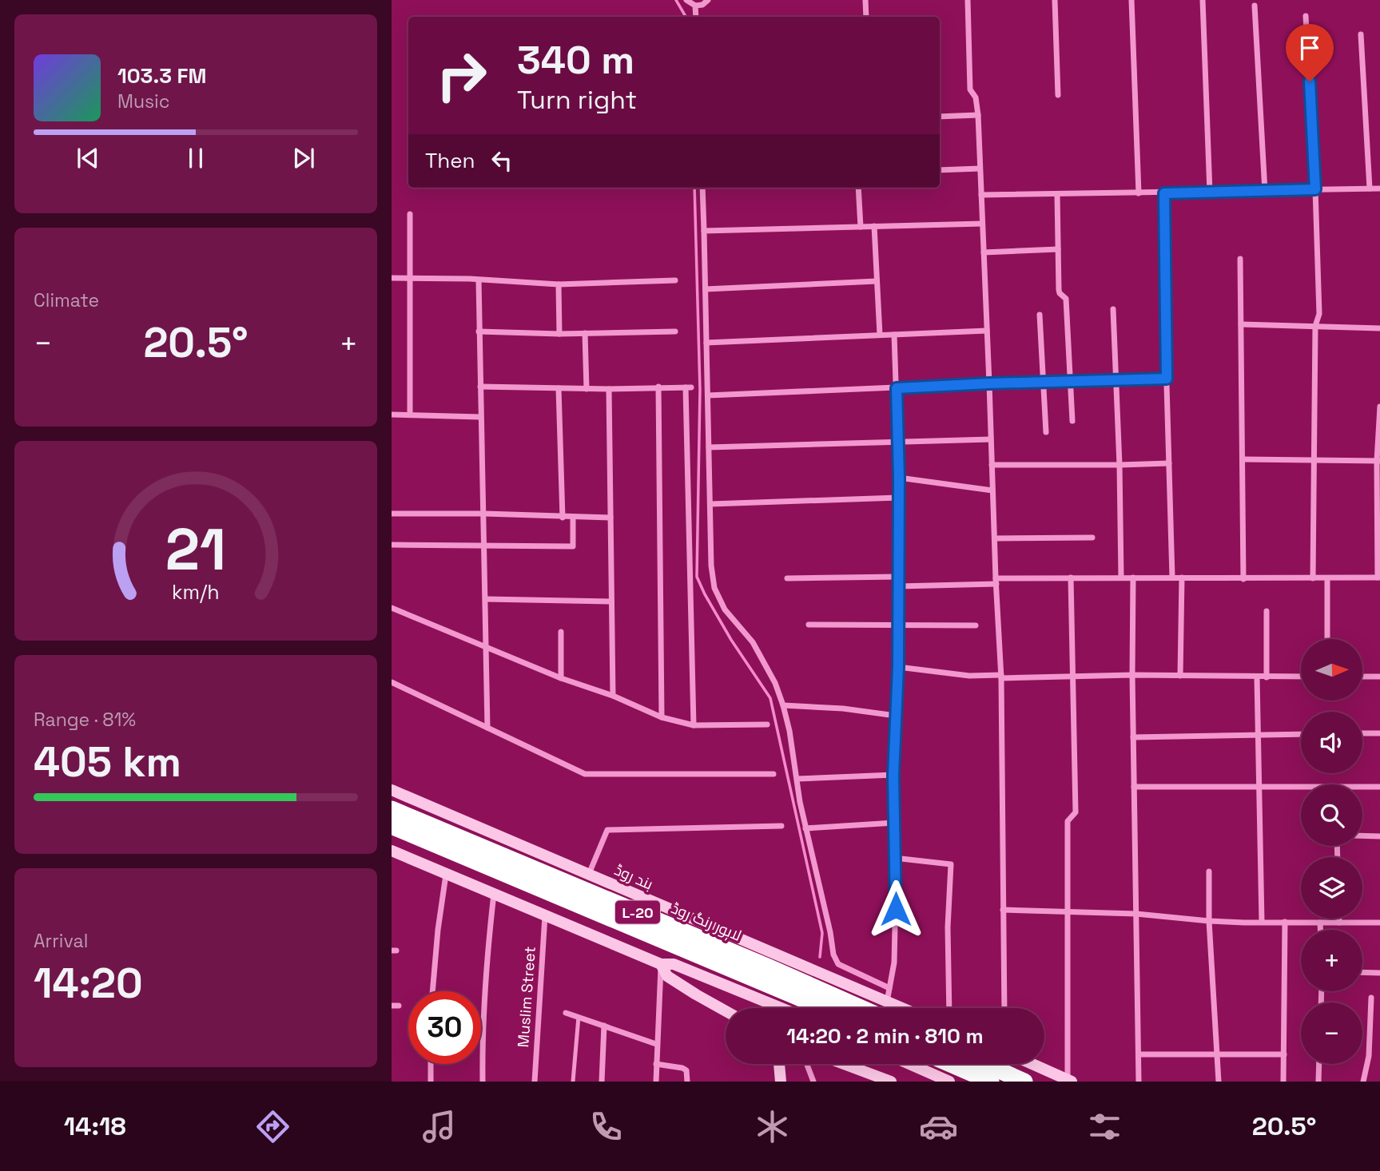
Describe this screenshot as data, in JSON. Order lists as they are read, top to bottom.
{
  "streets": {
    "highway": ["L-20", "لاہور رنگ روڈ"],
    "main road": ["بند روڈ"],
    "street": ["Muslim Street"]
  },
  "north": "right",
  "page": {
    "turn": ["340 m", "Turn right"],
    "song": ["103.3 FM", "Music"],
    "then": "Then",
    "tile": [
      "Climate",
      ["Range · 81%", "405 km"],
      ["Arrival", "14:20"]
    ],
    "heat": ["−", "20.5°", "+"],
    "map_buttons": ["+", "−"],
    "limit": "30",
    "trip": "14:20 · 2 min · 810 m",
    "tabs": ["14:18", "20.5°"],
    "gauge": ["21", "km/h"]
  }
}
